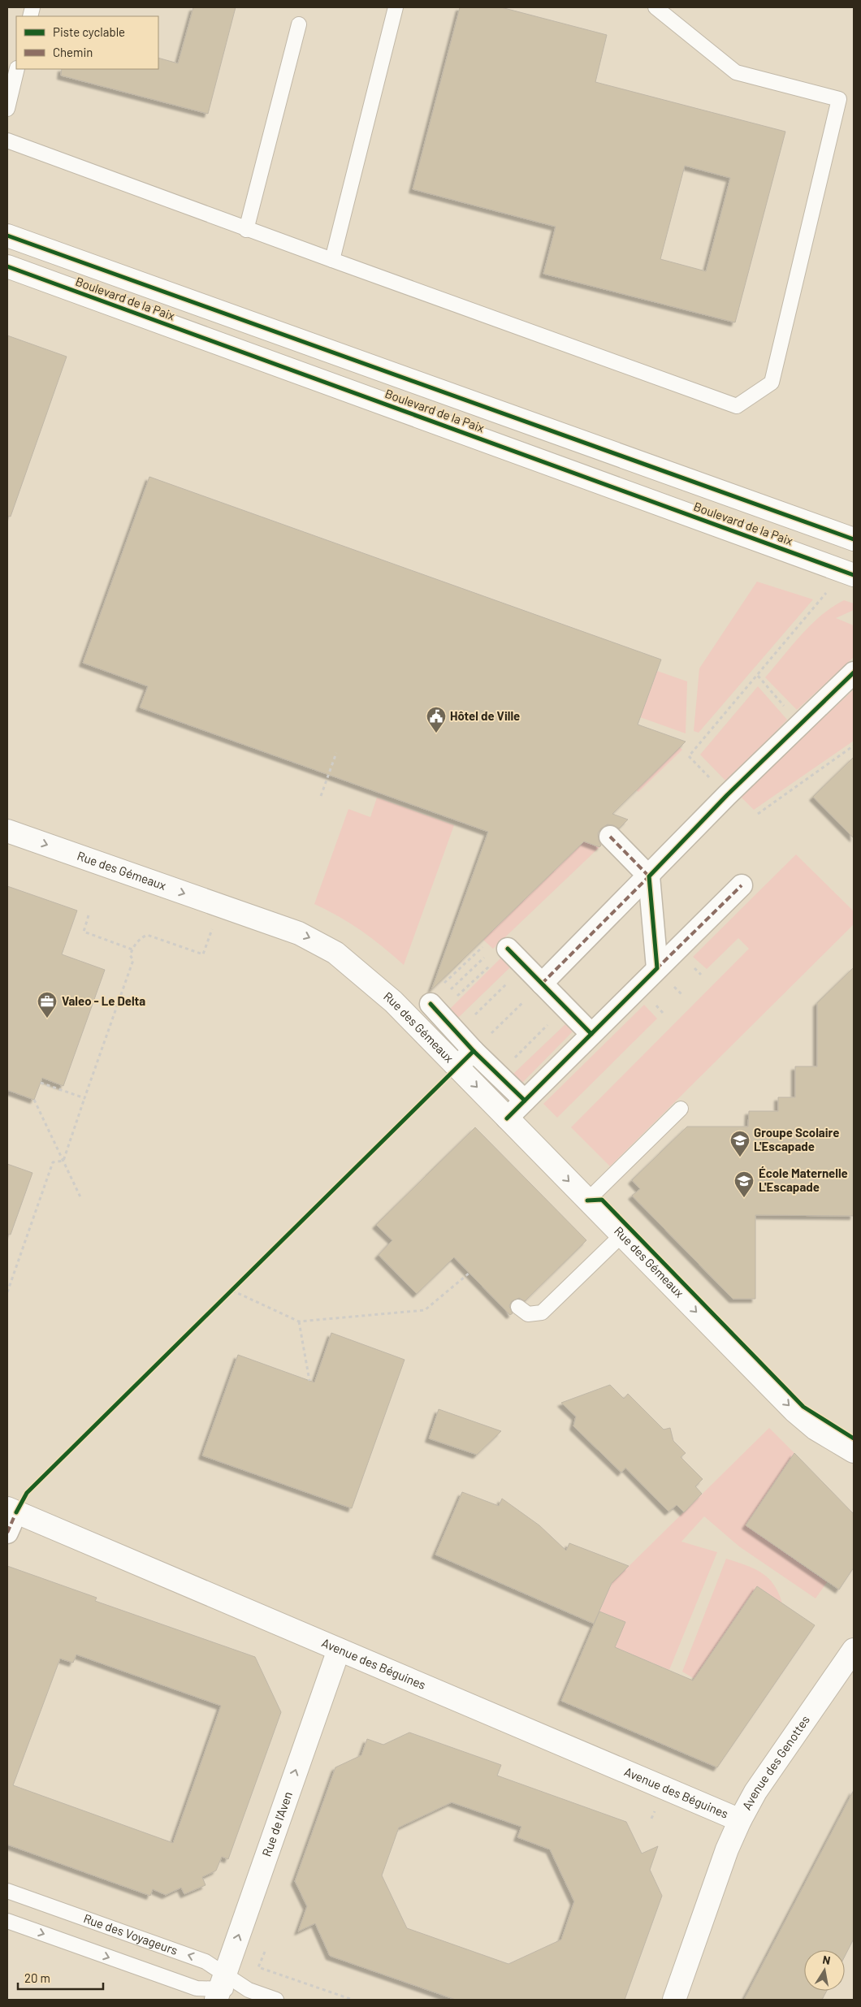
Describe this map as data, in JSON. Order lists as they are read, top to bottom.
{
  "streets": {
    "street": [
      "Boulevard de la Paix",
      "Rue des Gémeaux",
      "Avenue des Béguines",
      "Avenue des Genottes",
      "Rue de l'Aven"
    ],
    "lane": ["Rue des Voyageurs"]
  },
  "crossings": [
    ["Avenue des Béguines", "Avenue des Genottes"],
    ["Avenue des Béguines", "Rue de l'Aven"],
    ["Rue de l'Aven", "Rue des Voyageurs"]
  ],
  "one_way": ["Rue des Gémeaux", "Rue de l'Aven"],
  "places": {
    "public building": ["Hôtel de Ville"],
    "office": ["Valeo - Le Delta"],
    "school or university": ["Groupe Scolaire L'Escapade", "École Maternelle L'Escapade"]
  },
  "legend": ["Piste cyclable", "Chemin"],
  "scale_bar": "20 m",
  "north": "top"
}
